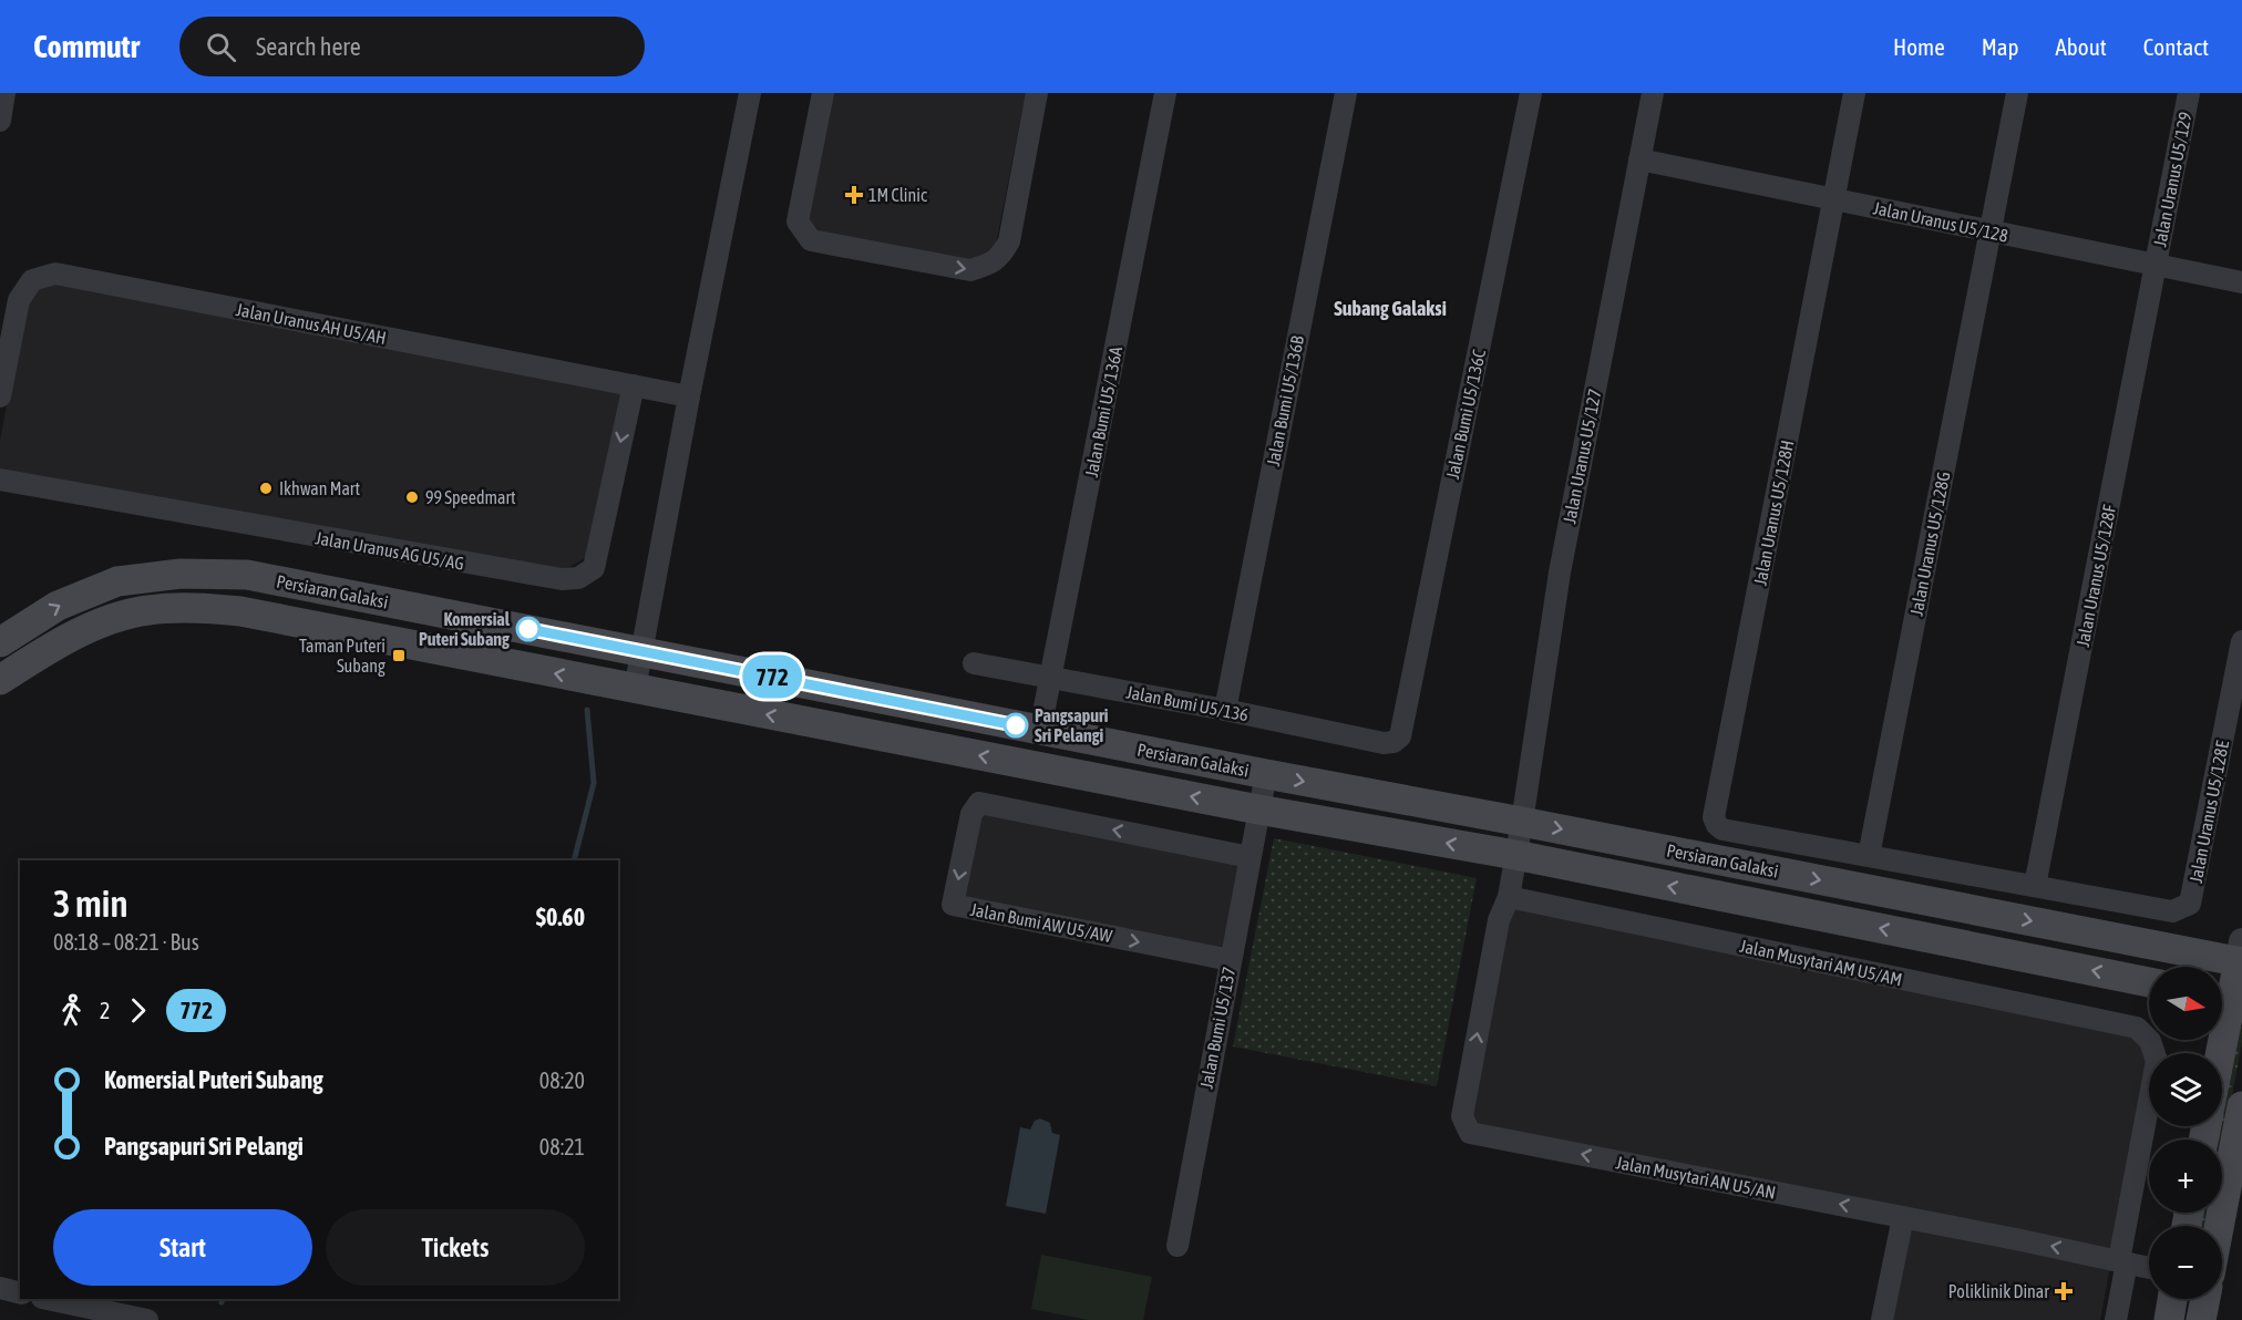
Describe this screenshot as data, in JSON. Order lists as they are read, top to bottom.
{
  "streets": {
    "main road": ["Persiaran Galaksi"],
    "street": [
      "Jalan Uranus U5/129",
      "Jalan Uranus U5/128",
      "Jalan Uranus AH U5/AH",
      "Jalan Bumi U5/136B",
      "Jalan Bumi U5/136A",
      "Jalan Bumi U5/136C",
      "Jalan Uranus U5/127",
      "Jalan Uranus U5/128H",
      "Jalan Uranus U5/128G",
      "Jalan Uranus AG U5/AG",
      "Jalan Uranus U5/128F",
      "Jalan Bumi U5/136",
      "Jalan Uranus U5/128E",
      "Jalan Bumi AW U5/AW",
      "Jalan Musytari AM U5/AM",
      "Jalan Bumi U5/137",
      "Jalan Musytari AN U5/AN"
    ]
  },
  "crossings": [
    ["Jalan Uranus U5/129", "Jalan Uranus U5/128"],
    ["Jalan Uranus U5/129", "Jalan Uranus U5/128F"],
    ["Jalan Uranus U5/128", "Jalan Uranus U5/127"],
    ["Jalan Uranus U5/128", "Jalan Uranus U5/128H"],
    ["Jalan Uranus U5/128", "Jalan Uranus U5/128G"],
    ["Jalan Uranus U5/128", "Jalan Uranus U5/128F"],
    ["Jalan Uranus AH U5/AH", "Jalan Uranus AG U5/AG"],
    ["Jalan Bumi U5/136B", "Jalan Bumi U5/136"],
    ["Jalan Bumi U5/136A", "Persiaran Galaksi"],
    ["Jalan Bumi U5/136A", "Jalan Bumi U5/136"],
    ["Jalan Bumi U5/136C", "Jalan Bumi U5/136"],
    ["Jalan Uranus U5/127", "Persiaran Galaksi"],
    ["Jalan Uranus U5/128H", "Jalan Uranus U5/128G"],
    ["Jalan Uranus U5/128F", "Jalan Uranus U5/128E"],
    ["Persiaran Galaksi", "Jalan Bumi U5/137"],
    ["Jalan Bumi AW U5/AW", "Jalan Bumi U5/137"],
    ["Jalan Musytari AM U5/AM", "Jalan Musytari AN U5/AN"]
  ],
  "one_way": ["Jalan Uranus AG U5/AG"],
  "districts": ["Subang Galaksi"],
  "places": {
    "health": ["1M Clinic", "Poliklinik Dinar"],
    "other": [
      "Ikhwan Mart",
      "99 Speedmart",
      "Komersial Puteri Subang",
      "Pangsapuri Sri Pelangi"
    ],
    "transit": ["Taman Puteri Subang"]
  },
  "lines": ["bus line 772"],
  "north": "right",
  "page": {
    "header": "Commutr",
    "search": "Search here",
    "nav": [
      "Home",
      "Map",
      "About",
      "Contact"
    ],
    "on_map": "772",
    "heading": ["3 min", "08:18 – 08:21 · Bus", "$0.60"],
    "map_buttons": ["+", "−"],
    "legs": ["2", "772"],
    "list": [
      {
        "name": "Komersial Puteri Subang",
        "value": "08:20"
      },
      {
        "name": "Pangsapuri Sri Pelangi",
        "value": "08:21"
      }
    ],
    "buttons": ["Start", "Tickets"]
  }
}
